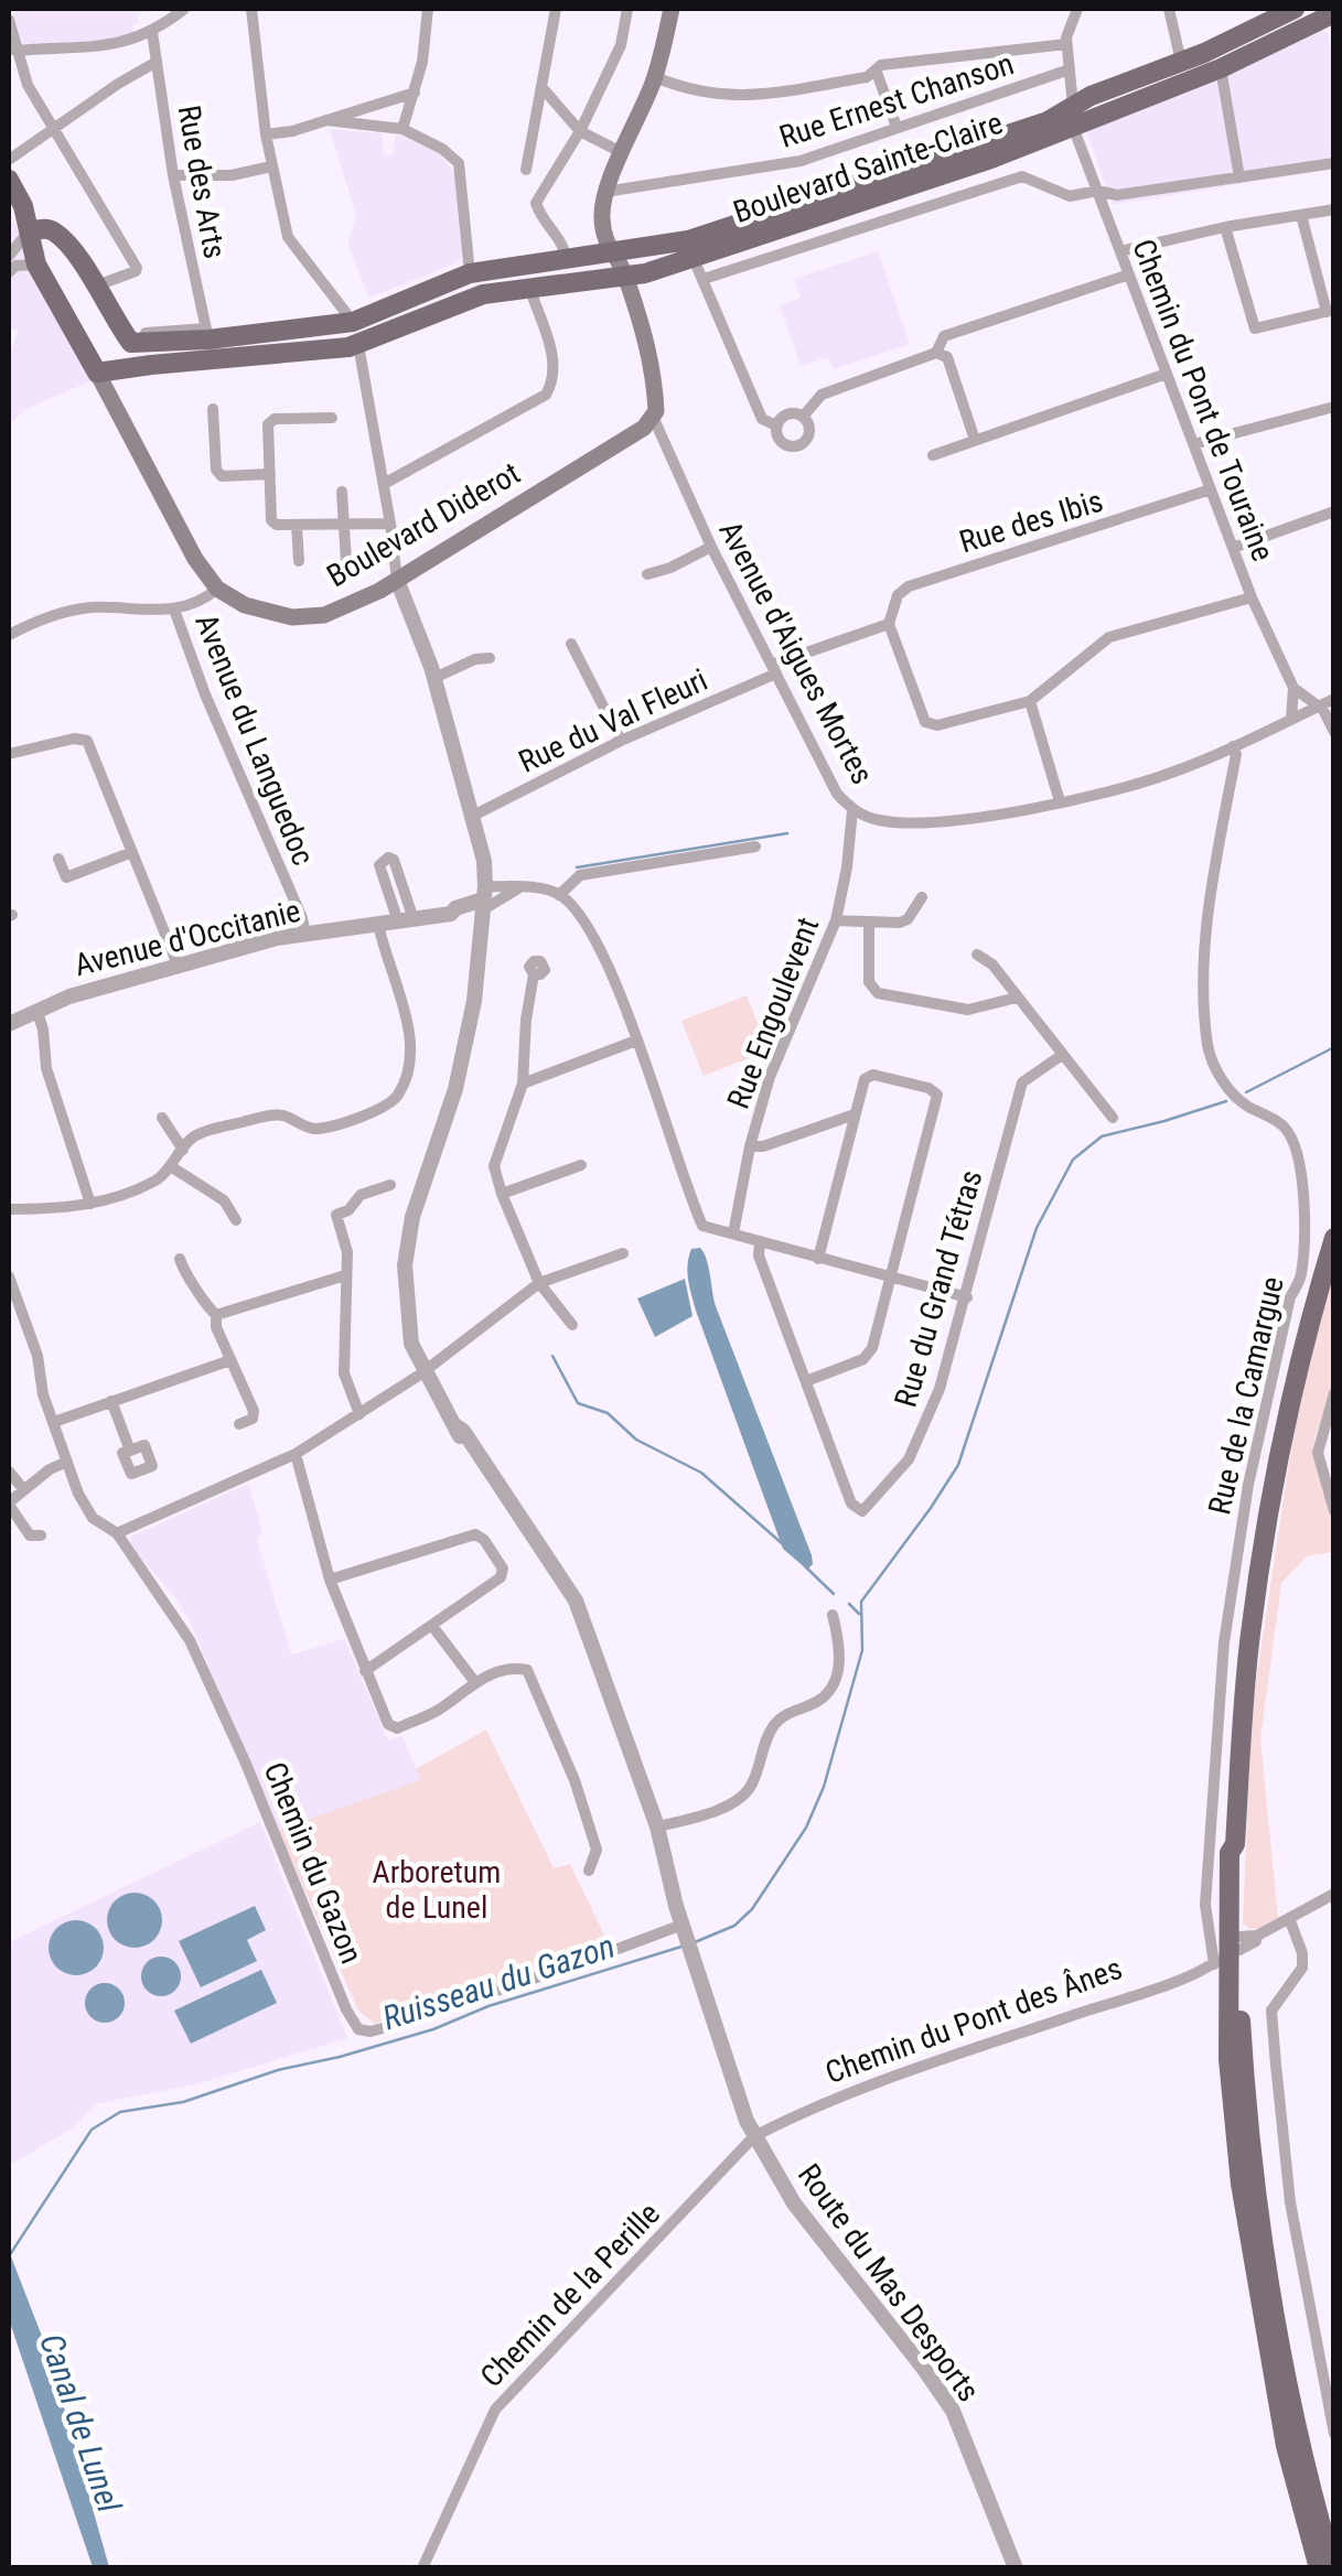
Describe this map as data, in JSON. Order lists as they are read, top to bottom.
{
  "streets": {
    "main road": ["Boulevard Sainte-Claire", "Boulevard Diderot"],
    "street": [
      "Rue Ernest Chanson",
      "Rue des Arts",
      "Chemin du Pont de Touraine",
      "Rue des Ibis",
      "Avenue d'Aigues Mortes",
      "Rue du Val Fleuri",
      "Avenue du Languedoc",
      "Avenue d'Occitanie",
      "Rue Engoulevent",
      "Rue du Grand Tétras",
      "Rue de la Camargue",
      "Chemin du Gazon",
      "Chemin du Pont des Ânes",
      "Route du Mas Desports",
      "Chemin de la Perille"
    ]
  },
  "crossings": [
    ["Rue Ernest Chanson", "Chemin du Pont de Touraine"],
    ["Boulevard Sainte-Claire", "Chemin du Pont de Touraine"],
    ["Chemin du Pont de Touraine", "Rue des Ibis"],
    ["Chemin du Pont de Touraine", "Avenue d'Aigues Mortes"],
    ["Rue des Ibis", "Rue du Val Fleuri"],
    ["Boulevard Diderot", "Avenue d'Aigues Mortes"],
    ["Boulevard Diderot", "Avenue du Languedoc"],
    ["Boulevard Diderot", "Route du Mas Desports"],
    ["Avenue d'Aigues Mortes", "Rue du Val Fleuri"],
    ["Avenue d'Aigues Mortes", "Rue Engoulevent"],
    ["Avenue d'Aigues Mortes", "Rue de la Camargue"],
    ["Rue du Val Fleuri", "Route du Mas Desports"],
    ["Avenue du Languedoc", "Avenue d'Occitanie"],
    ["Avenue d'Occitanie", "Route du Mas Desports"],
    ["Rue de la Camargue", "Chemin du Pont des Ânes"],
    ["Chemin du Gazon", "Route du Mas Desports"],
    ["Chemin du Pont des Ânes", "Route du Mas Desports"],
    ["Chemin du Pont des Ânes", "Chemin de la Perille"],
    ["Route du Mas Desports", "Chemin de la Perille"]
  ],
  "water": ["Ruisseau du Gazon", "Canal de Lunel"],
  "parks": ["Arboretum de Lunel"]
}
